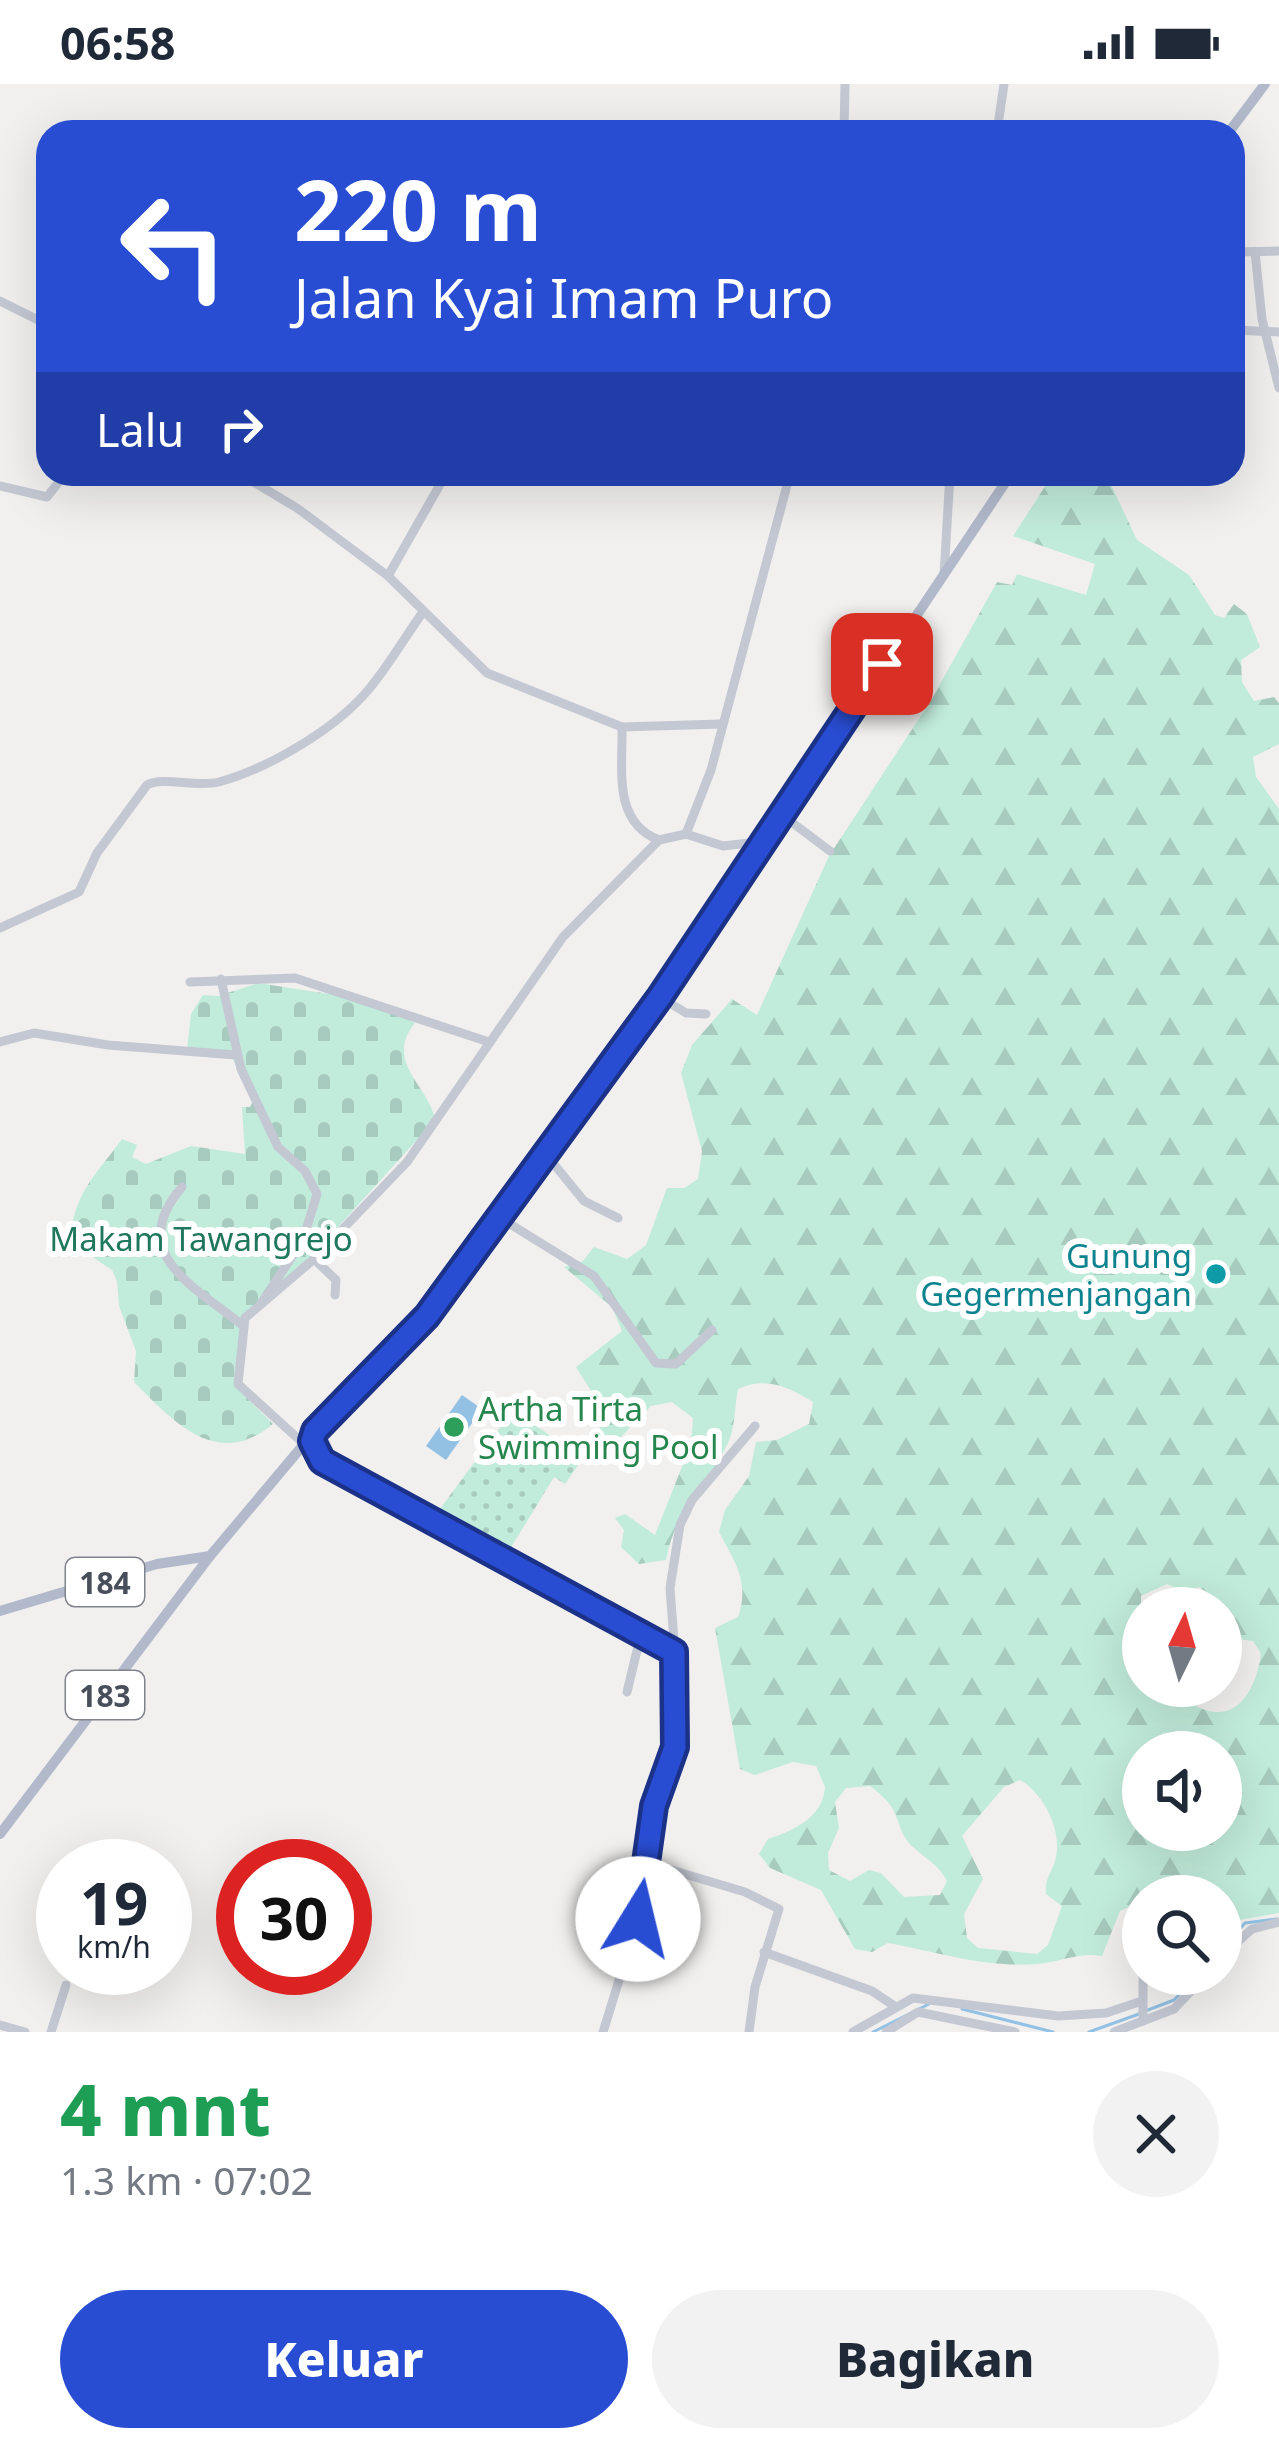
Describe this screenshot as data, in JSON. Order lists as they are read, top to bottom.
{
  "streets": {
    "main road": ["184", "183"]
  },
  "crossings": [
    ["184", "183"]
  ],
  "parks": ["Makam Tawangrejo"],
  "places": ["Gunung Gegermenjangan", "Artha Tirta Swimming Pool"],
  "north": "top",
  "page": {
    "status": "06:58",
    "turn": ["220 m", "Jalan Kyai Imam Puro"],
    "then": "Lalu",
    "speed": "19 km/h",
    "limit": "30",
    "heading": ["4 mnt", "1.3 km · 07:02"],
    "buttons": ["Keluar", "Bagikan"]
  }
}
